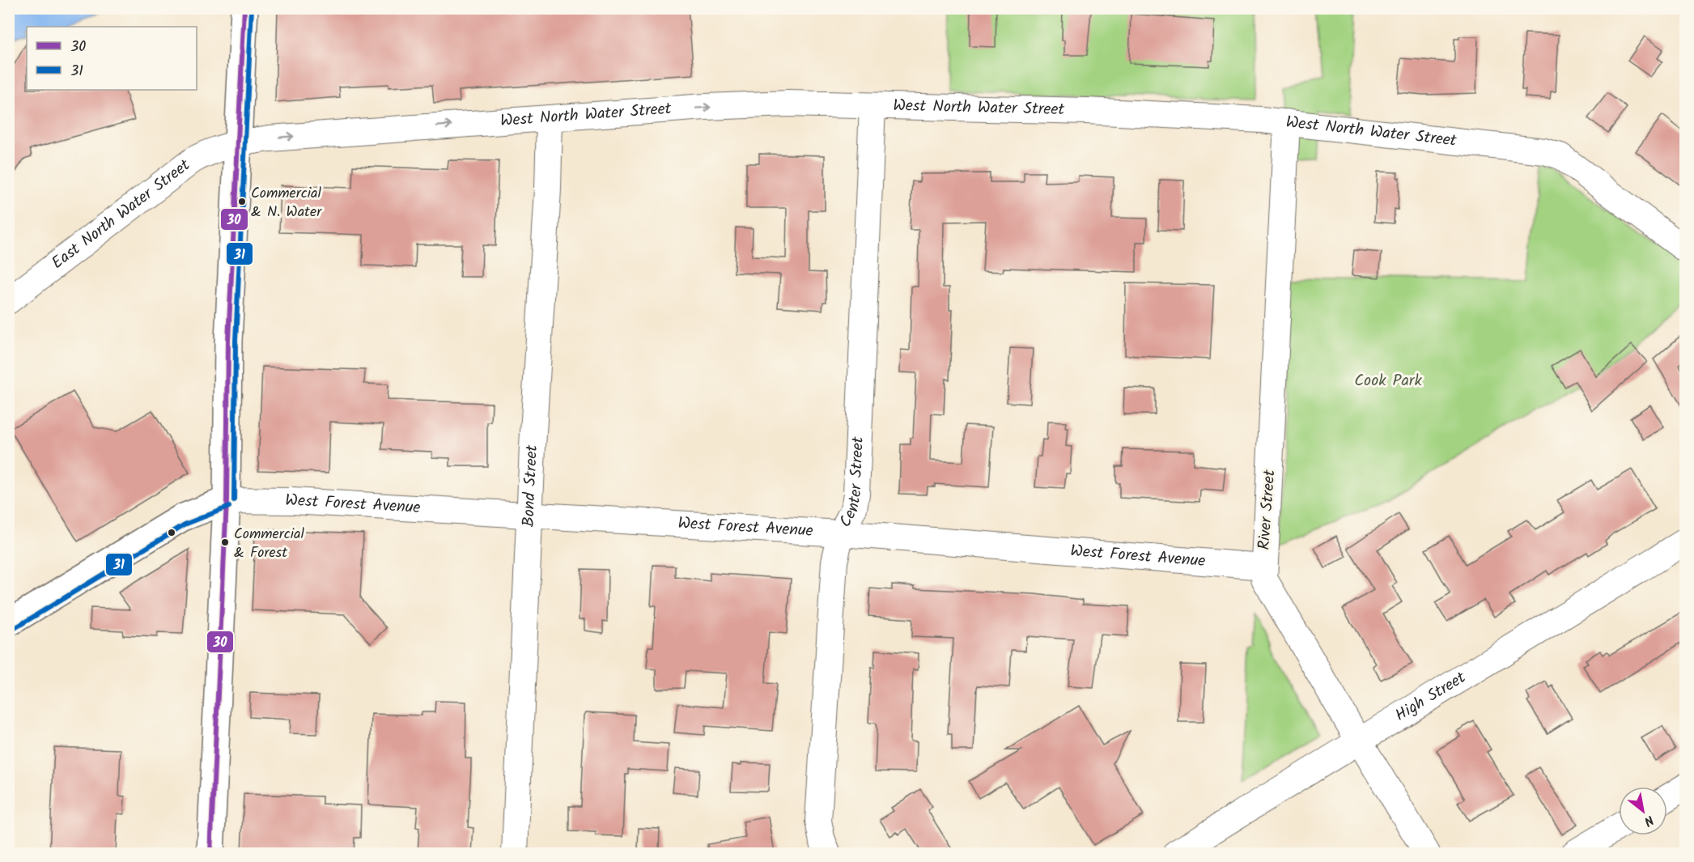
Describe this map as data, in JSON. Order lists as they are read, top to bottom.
{
  "streets": {
    "street": [
      "West North Water Street",
      "East North Water Street",
      "Center Street",
      "Bond Street",
      "West Forest Avenue",
      "River Street",
      "High Street"
    ]
  },
  "crossings": [
    ["West North Water Street", "East North Water Street"],
    ["West North Water Street", "Center Street"],
    ["West North Water Street", "Bond Street"],
    ["West North Water Street", "River Street"],
    ["Center Street", "West Forest Avenue"],
    ["Bond Street", "West Forest Avenue"],
    ["West Forest Avenue", "River Street"],
    ["River Street", "High Street"]
  ],
  "one_way": ["West North Water Street"],
  "parks": ["Cook Park"],
  "places": ["Commercial & N. Water", "Commercial & Forest"],
  "lines": ["transit line 30", "transit line 31"],
  "legend": ["30", "31"],
  "north": "bottom right"
}
